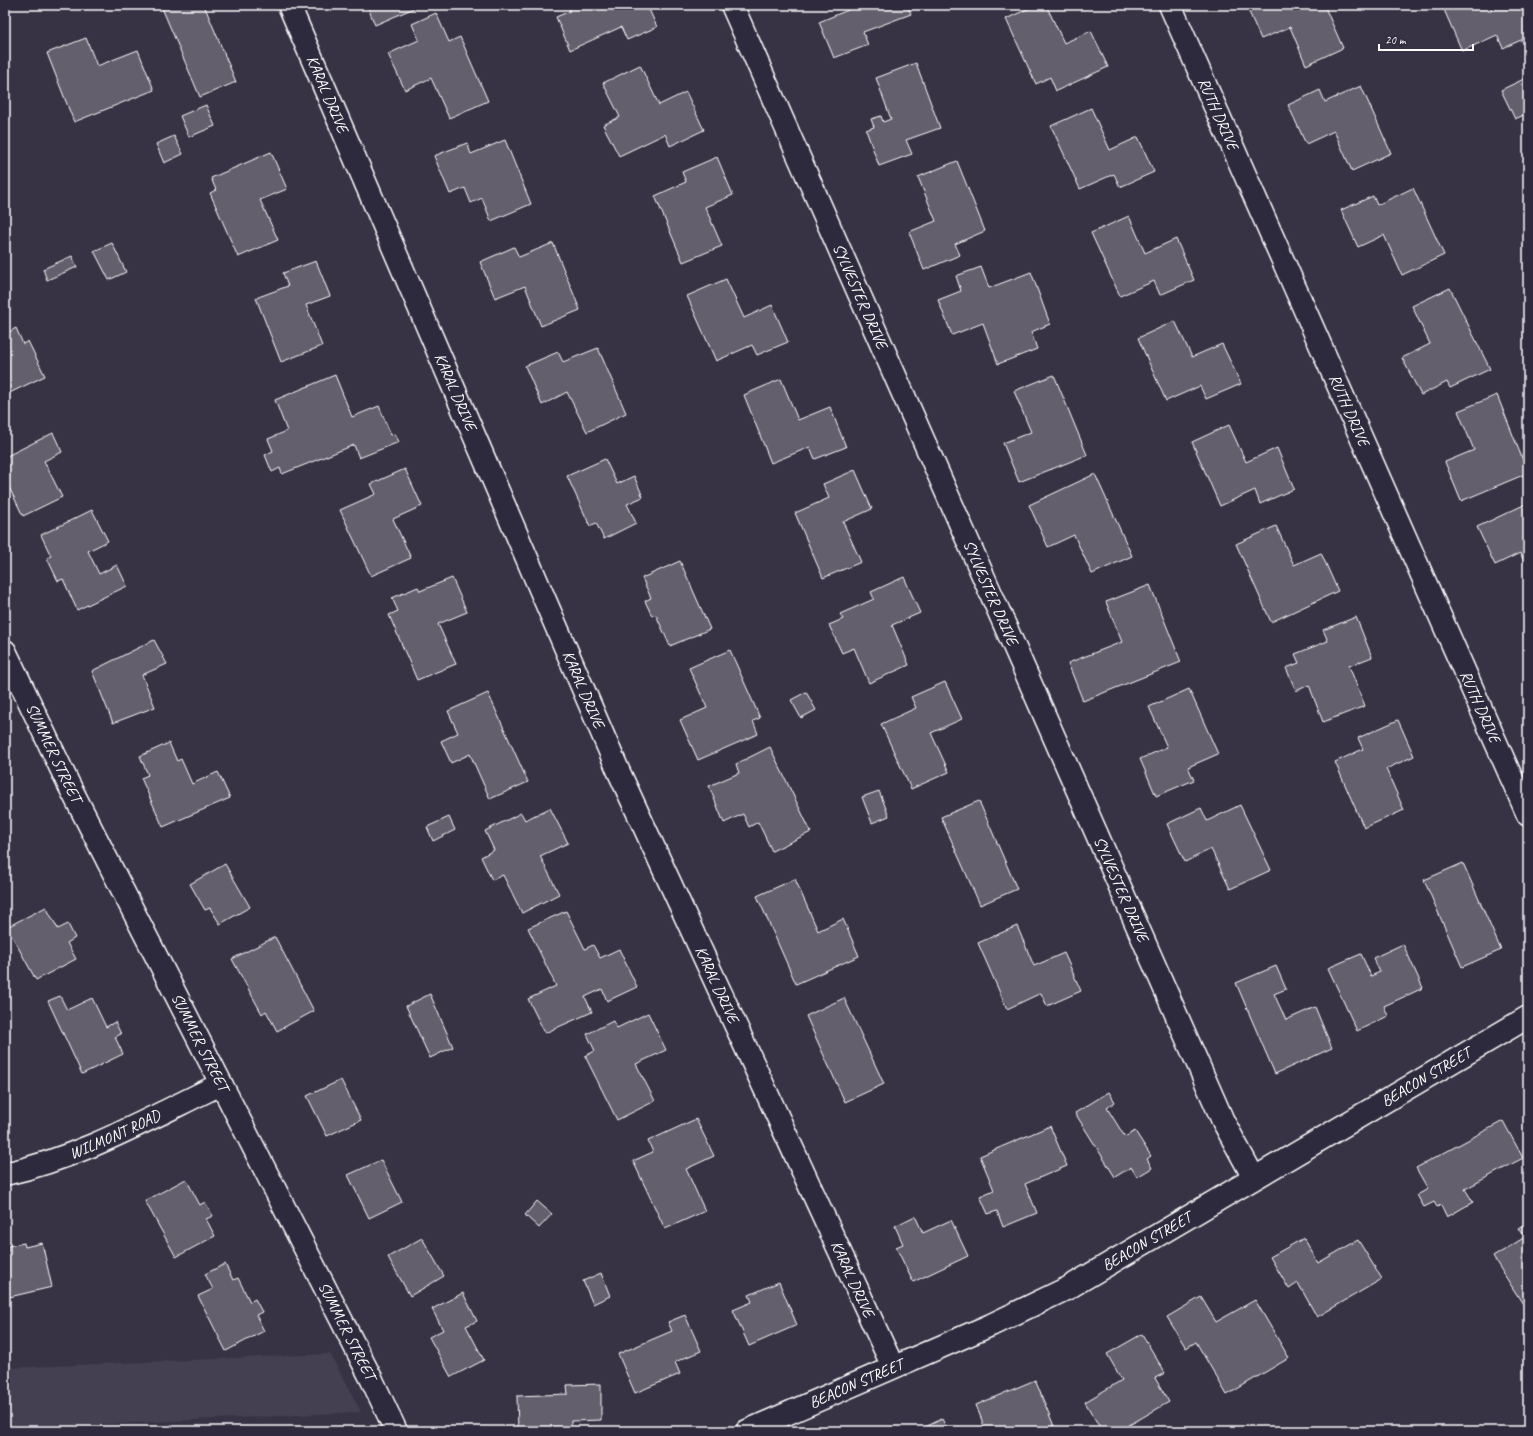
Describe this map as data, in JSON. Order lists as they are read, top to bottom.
{
  "streets": {
    "street": [
      "KARAL DRIVE",
      "RUTH DRIVE",
      "SYLVESTER DRIVE",
      "SUMMER STREET",
      "BEACON STREET",
      "WILMONT ROAD"
    ]
  },
  "crossings": [
    ["KARAL DRIVE", "BEACON STREET"],
    ["SYLVESTER DRIVE", "BEACON STREET"],
    ["SUMMER STREET", "WILMONT ROAD"]
  ],
  "scale_bar": "20 m"
}
